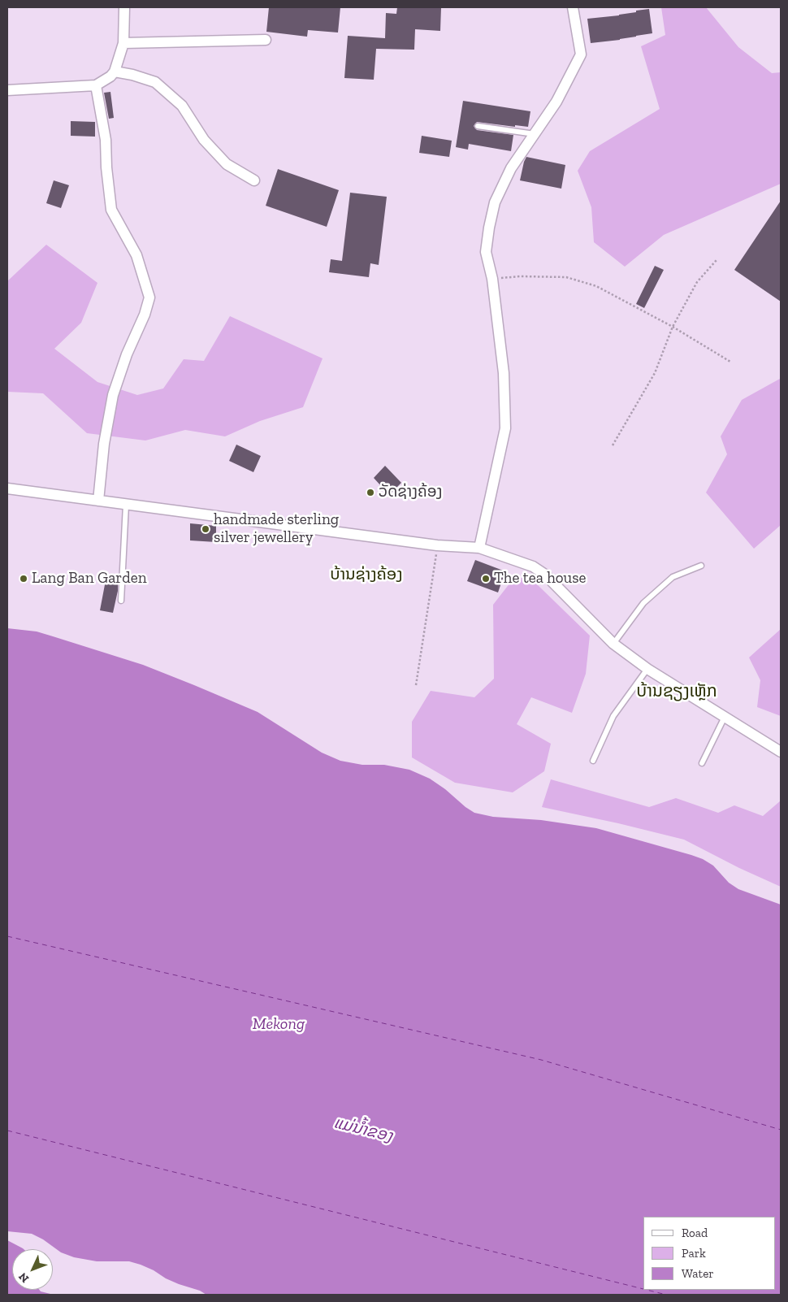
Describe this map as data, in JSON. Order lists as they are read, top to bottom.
{
  "districts": ["ບ້ານຊ່າງຄ້ອງ", "ບ້ານຊຽງເຫຼັກ"],
  "water": ["Mekong", "ແມ່ນ້ຳຂອງ"],
  "places": [
    "ວັດຊ່າງຄ້ອງ",
    "handmade sterling silver jewellery",
    "Lang Ban Garden",
    "The tea house"
  ],
  "legend": ["Road", "Park", "Water"],
  "north": "bottom left"
}
